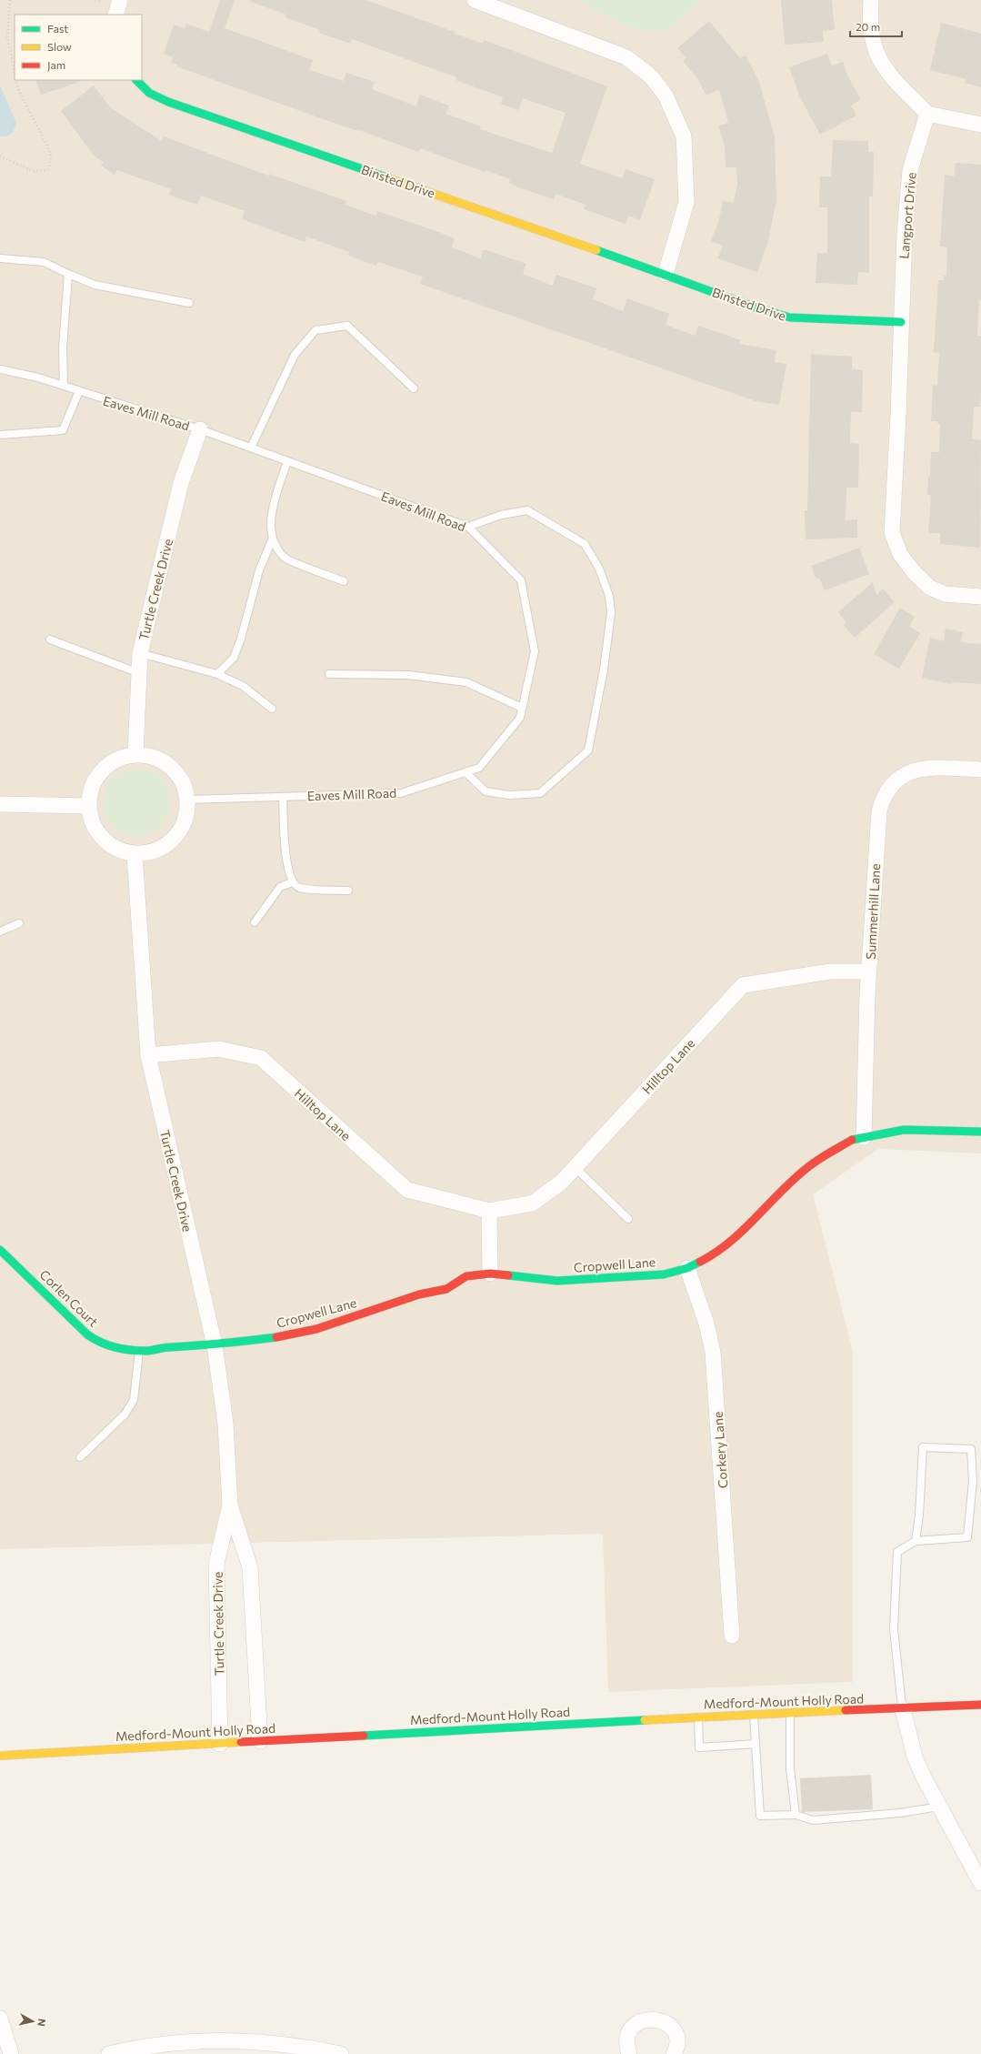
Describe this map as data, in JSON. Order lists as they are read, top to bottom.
{
  "streets": {
    "street": [
      "Binsted Drive",
      "Langport Drive",
      "Turtle Creek Drive",
      "Summerhill Lane",
      "Hilltop Lane",
      "Cropwell Lane",
      "Corlen Court",
      "Corkery Lane",
      "Medford-Mount Holly Road"
    ],
    "lane": ["Eaves Mill Road"]
  },
  "crossings": [
    ["Binsted Drive", "Langport Drive"],
    ["Eaves Mill Road", "Turtle Creek Drive"],
    ["Turtle Creek Drive", "Hilltop Lane"],
    ["Turtle Creek Drive", "Cropwell Lane"],
    ["Turtle Creek Drive", "Corlen Court"],
    ["Turtle Creek Drive", "Medford-Mount Holly Road"],
    ["Summerhill Lane", "Hilltop Lane"],
    ["Summerhill Lane", "Cropwell Lane"],
    ["Cropwell Lane", "Corlen Court"],
    ["Cropwell Lane", "Corkery Lane"]
  ],
  "legend": ["Fast", "Slow", "Jam"],
  "scale_bar": "20 m",
  "north": "right"
}
